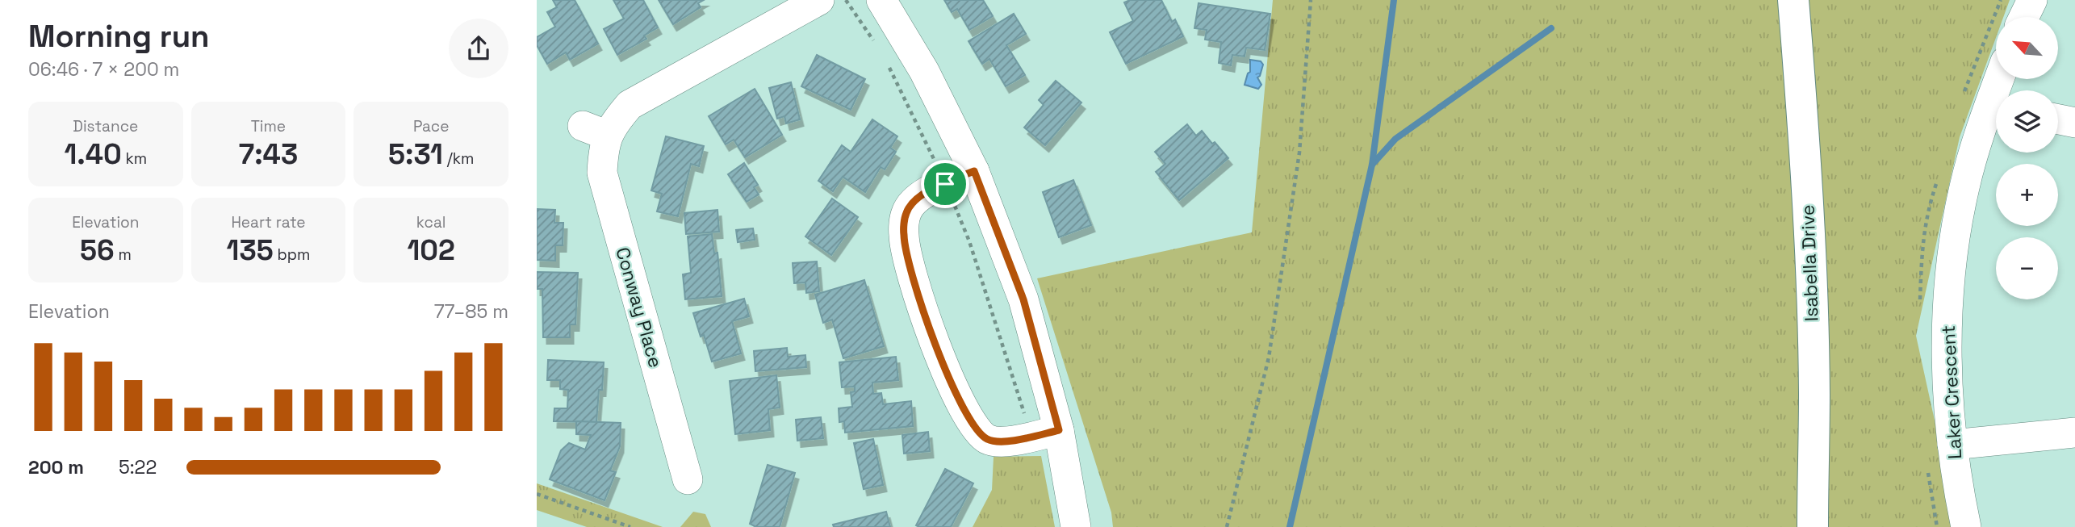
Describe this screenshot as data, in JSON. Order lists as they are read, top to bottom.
{
  "streets": {
    "main road": ["Isabella Drive"],
    "street": ["Conway Place", "Laker Crescent"]
  },
  "north": "top left",
  "page": {
    "heading": ["Morning run", "06:46 · 7 × 200 m"],
    "map_buttons": ["+", "−"],
    "stats": [
      ["Distance", "1.40 km"],
      ["Time", "7:43"],
      ["Pace", "5:31 /km"],
      ["Elevation", "56 m"],
      ["Heart rate", "135 bpm"],
      ["kcal", "102"]
    ],
    "chart": ["Elevation", "77–85 m"],
    "list": [
      {
        "name": "200 m",
        "note": "5:22"
      }
    ]
  }
}
